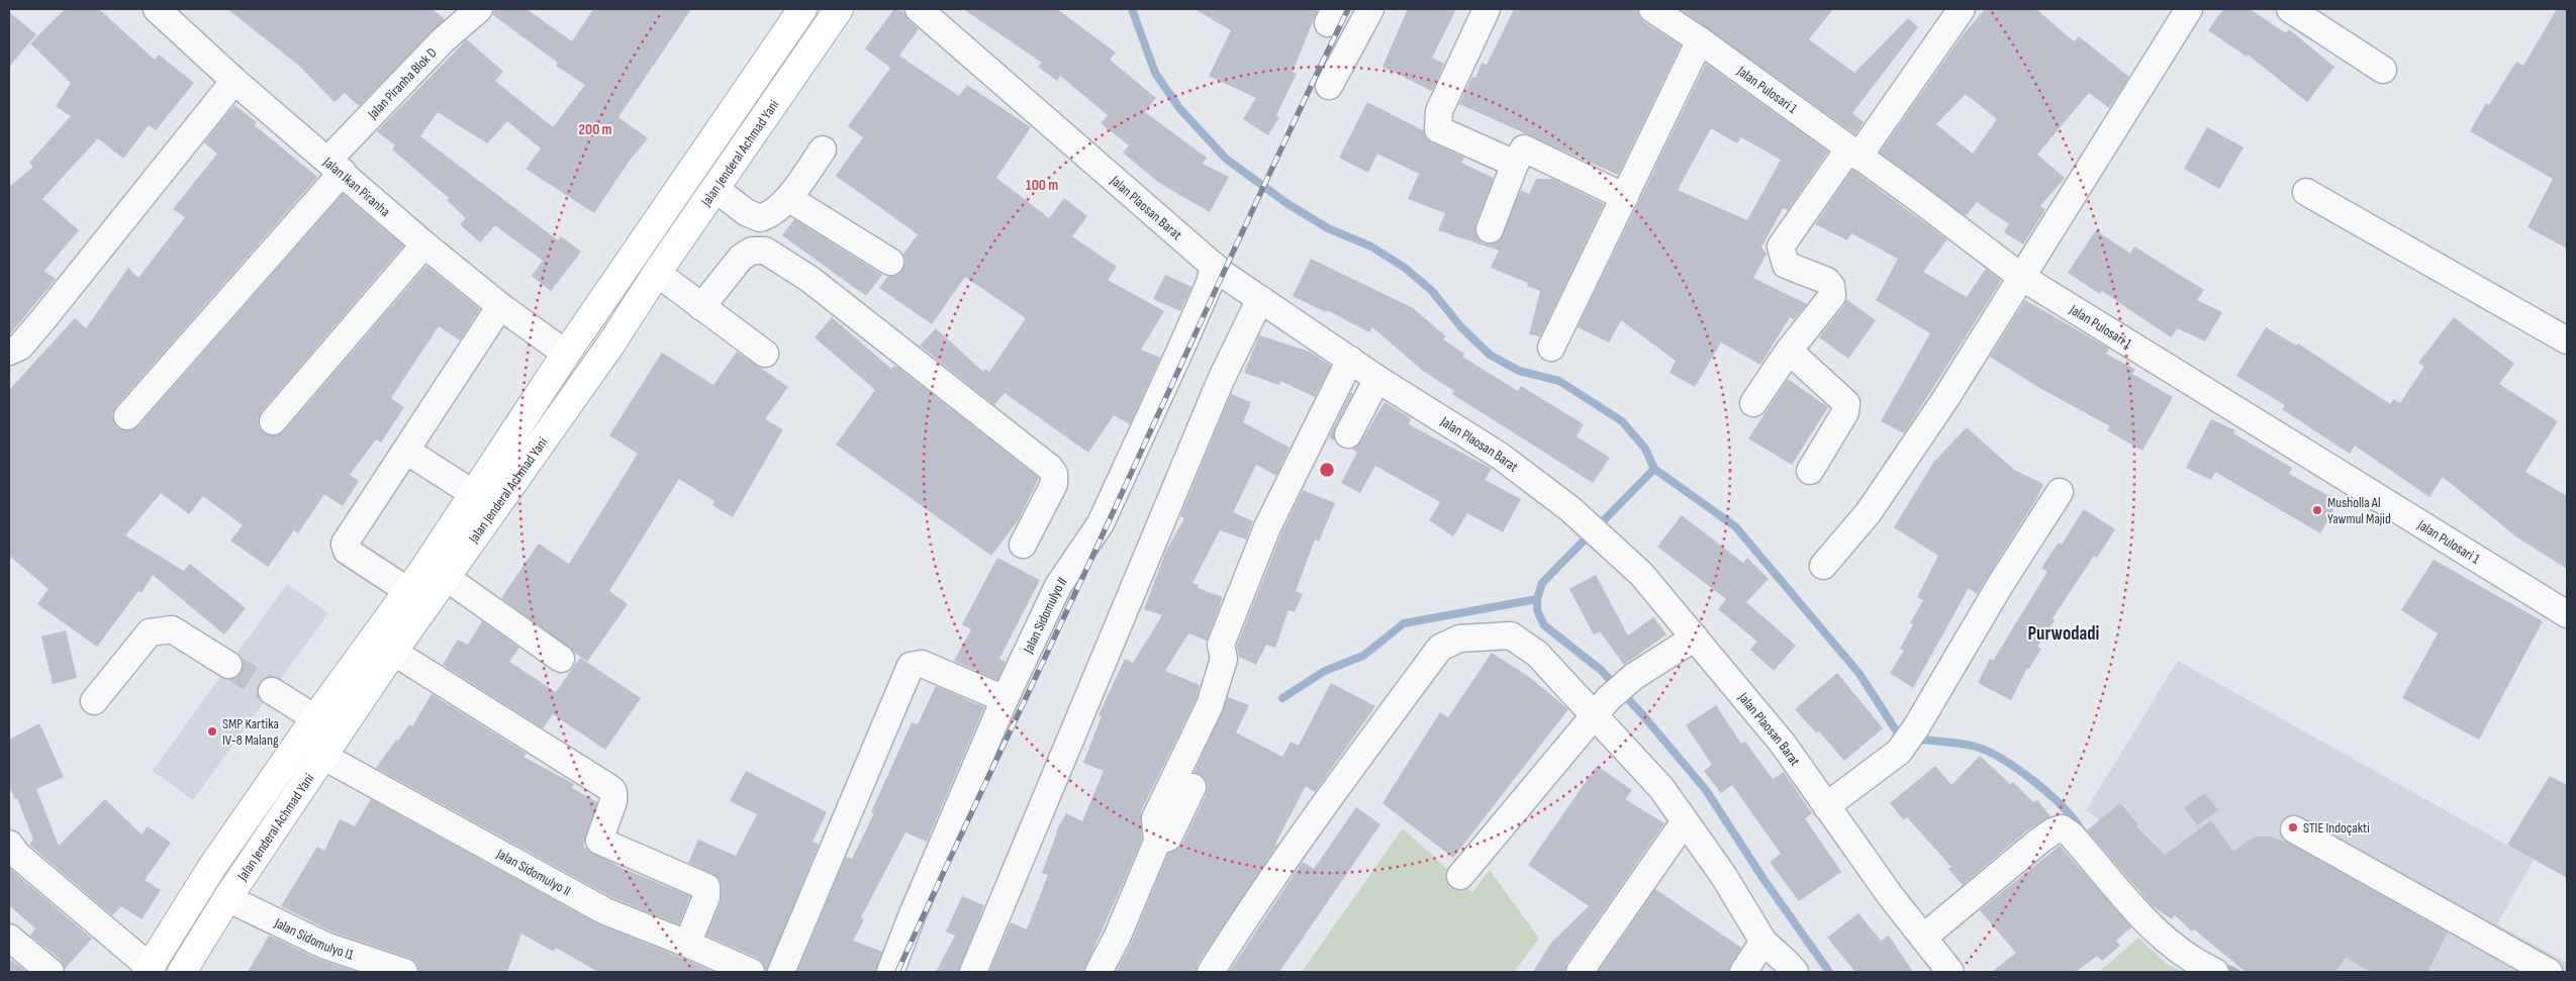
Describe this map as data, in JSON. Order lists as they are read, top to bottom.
{
  "streets": {
    "main road": ["Jalan Jenderal Achmad Yani"],
    "street": [
      "Jalan Piranha Blok D",
      "Jalan Pulosari 1",
      "Jalan Ikan Piranha",
      "Jalan Plaosan Barat",
      "Jalan Sidomulyo II",
      "Jalan Sidomulyo I1"
    ]
  },
  "crossings": [
    ["Jalan Piranha Blok D", "Jalan Ikan Piranha"],
    ["Jalan Jenderal Achmad Yani", "Jalan Ikan Piranha"],
    ["Jalan Jenderal Achmad Yani", "Jalan Sidomulyo II"],
    ["Jalan Jenderal Achmad Yani", "Jalan Sidomulyo I1"],
    ["Jalan Plaosan Barat", "Jalan Sidomulyo II"]
  ],
  "districts": ["Purwodadi"],
  "places": ["Musholla Al Yawmul Majid", "SMP Kartika IV-8 Malang", "STIE Indoçakti"],
  "rings": ["200 m", "100 m"]
}
